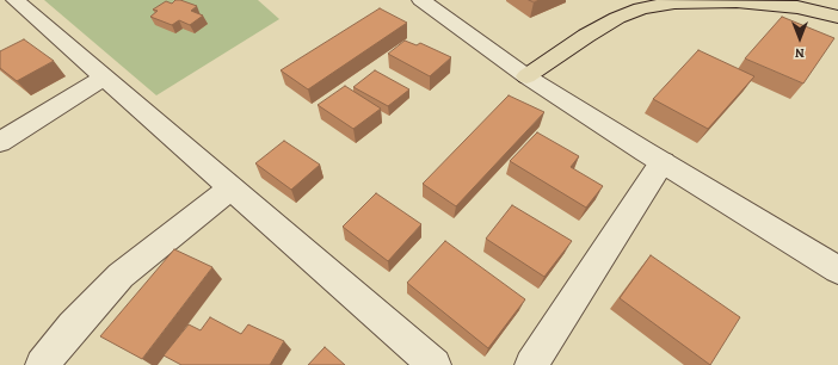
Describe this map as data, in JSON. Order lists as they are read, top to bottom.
{
  "north": "bottom"
}
